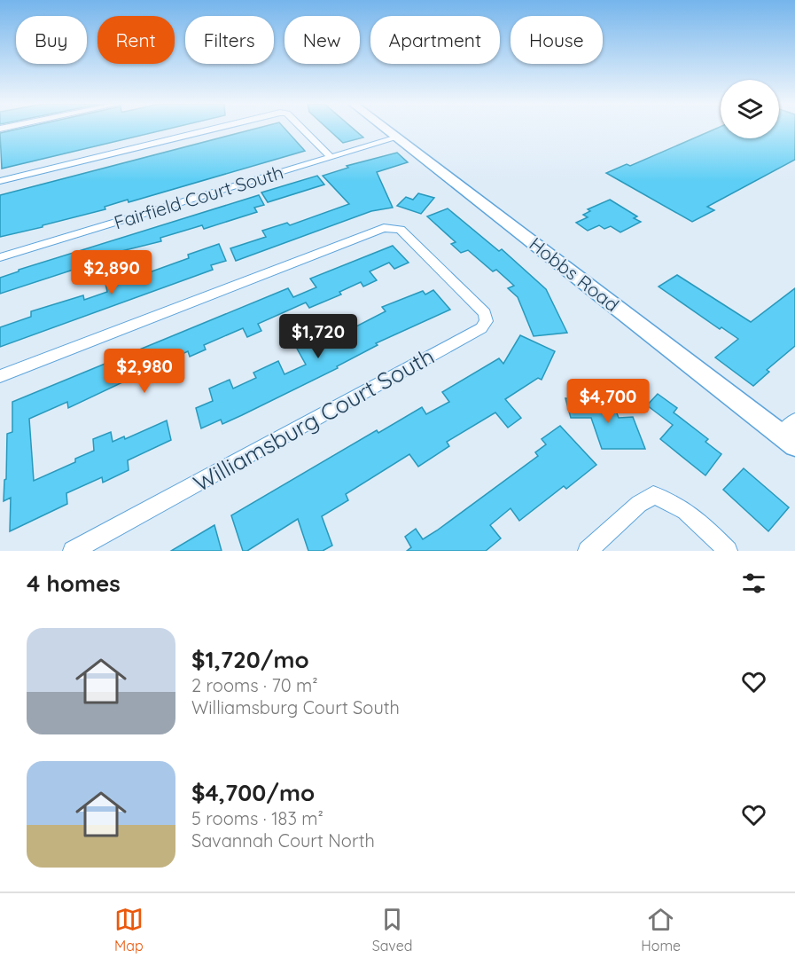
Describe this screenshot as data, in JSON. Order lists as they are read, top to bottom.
{
  "streets": {
    "street": ["Fairfield Court South", "Hobbs Road", "Williamsburg Court South"]
  },
  "crossings": [
    ["Fairfield Court South", "Hobbs Road"]
  ],
  "page": {
    "chip": [
      "Buy",
      "Rent",
      "Filters",
      "New",
      "Apartment",
      "House"
    ],
    "price": [
      "$2,890",
      "$1,720",
      "$2,980",
      "$4,700"
    ],
    "heading": "4 homes",
    "list": [
      {
        "name": "$1,720/mo",
        "note": "2 rooms · 70 m² · Williamsburg Court South"
      },
      {
        "name": "$4,700/mo",
        "note": "5 rooms · 183 m² · Savannah Court North"
      }
    ],
    "tabs": ["Map", "Saved", "Home"]
  }
}
